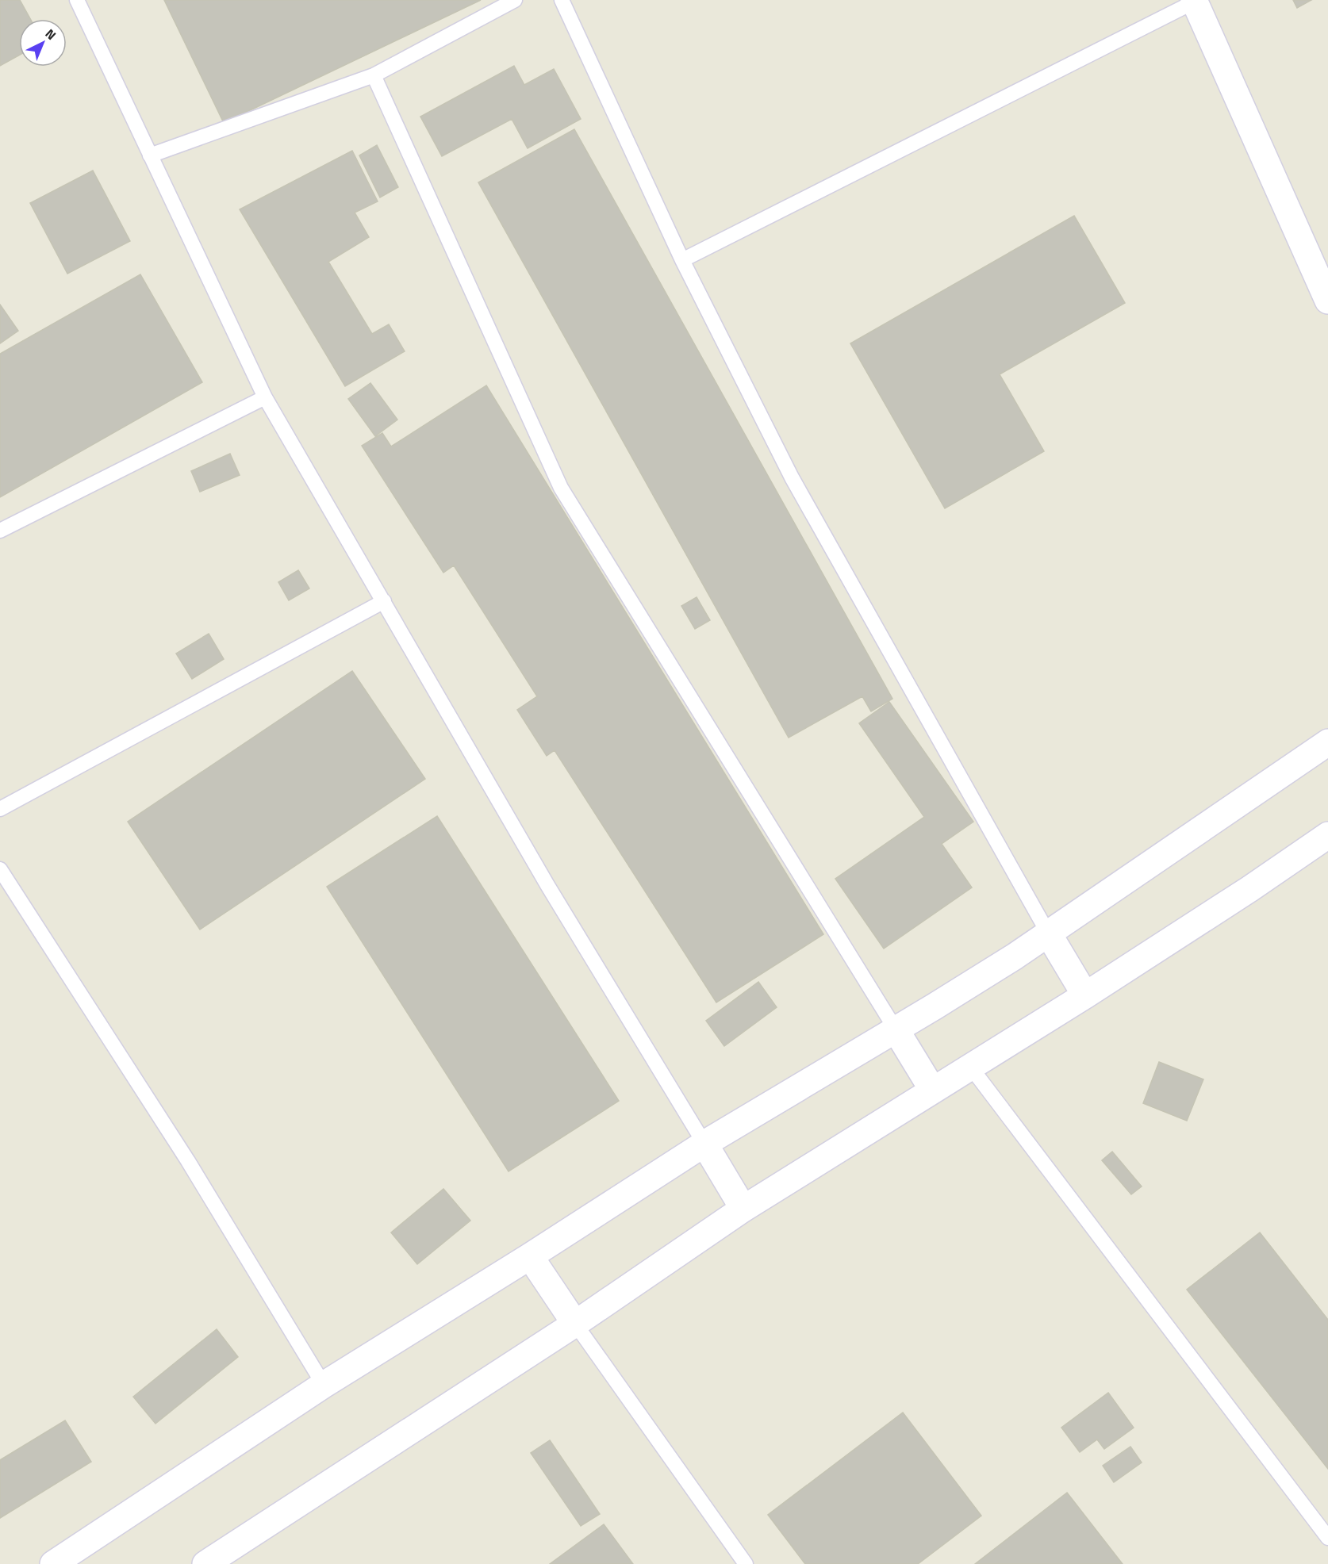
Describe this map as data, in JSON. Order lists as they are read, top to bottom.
{
  "north": "top right"
}
